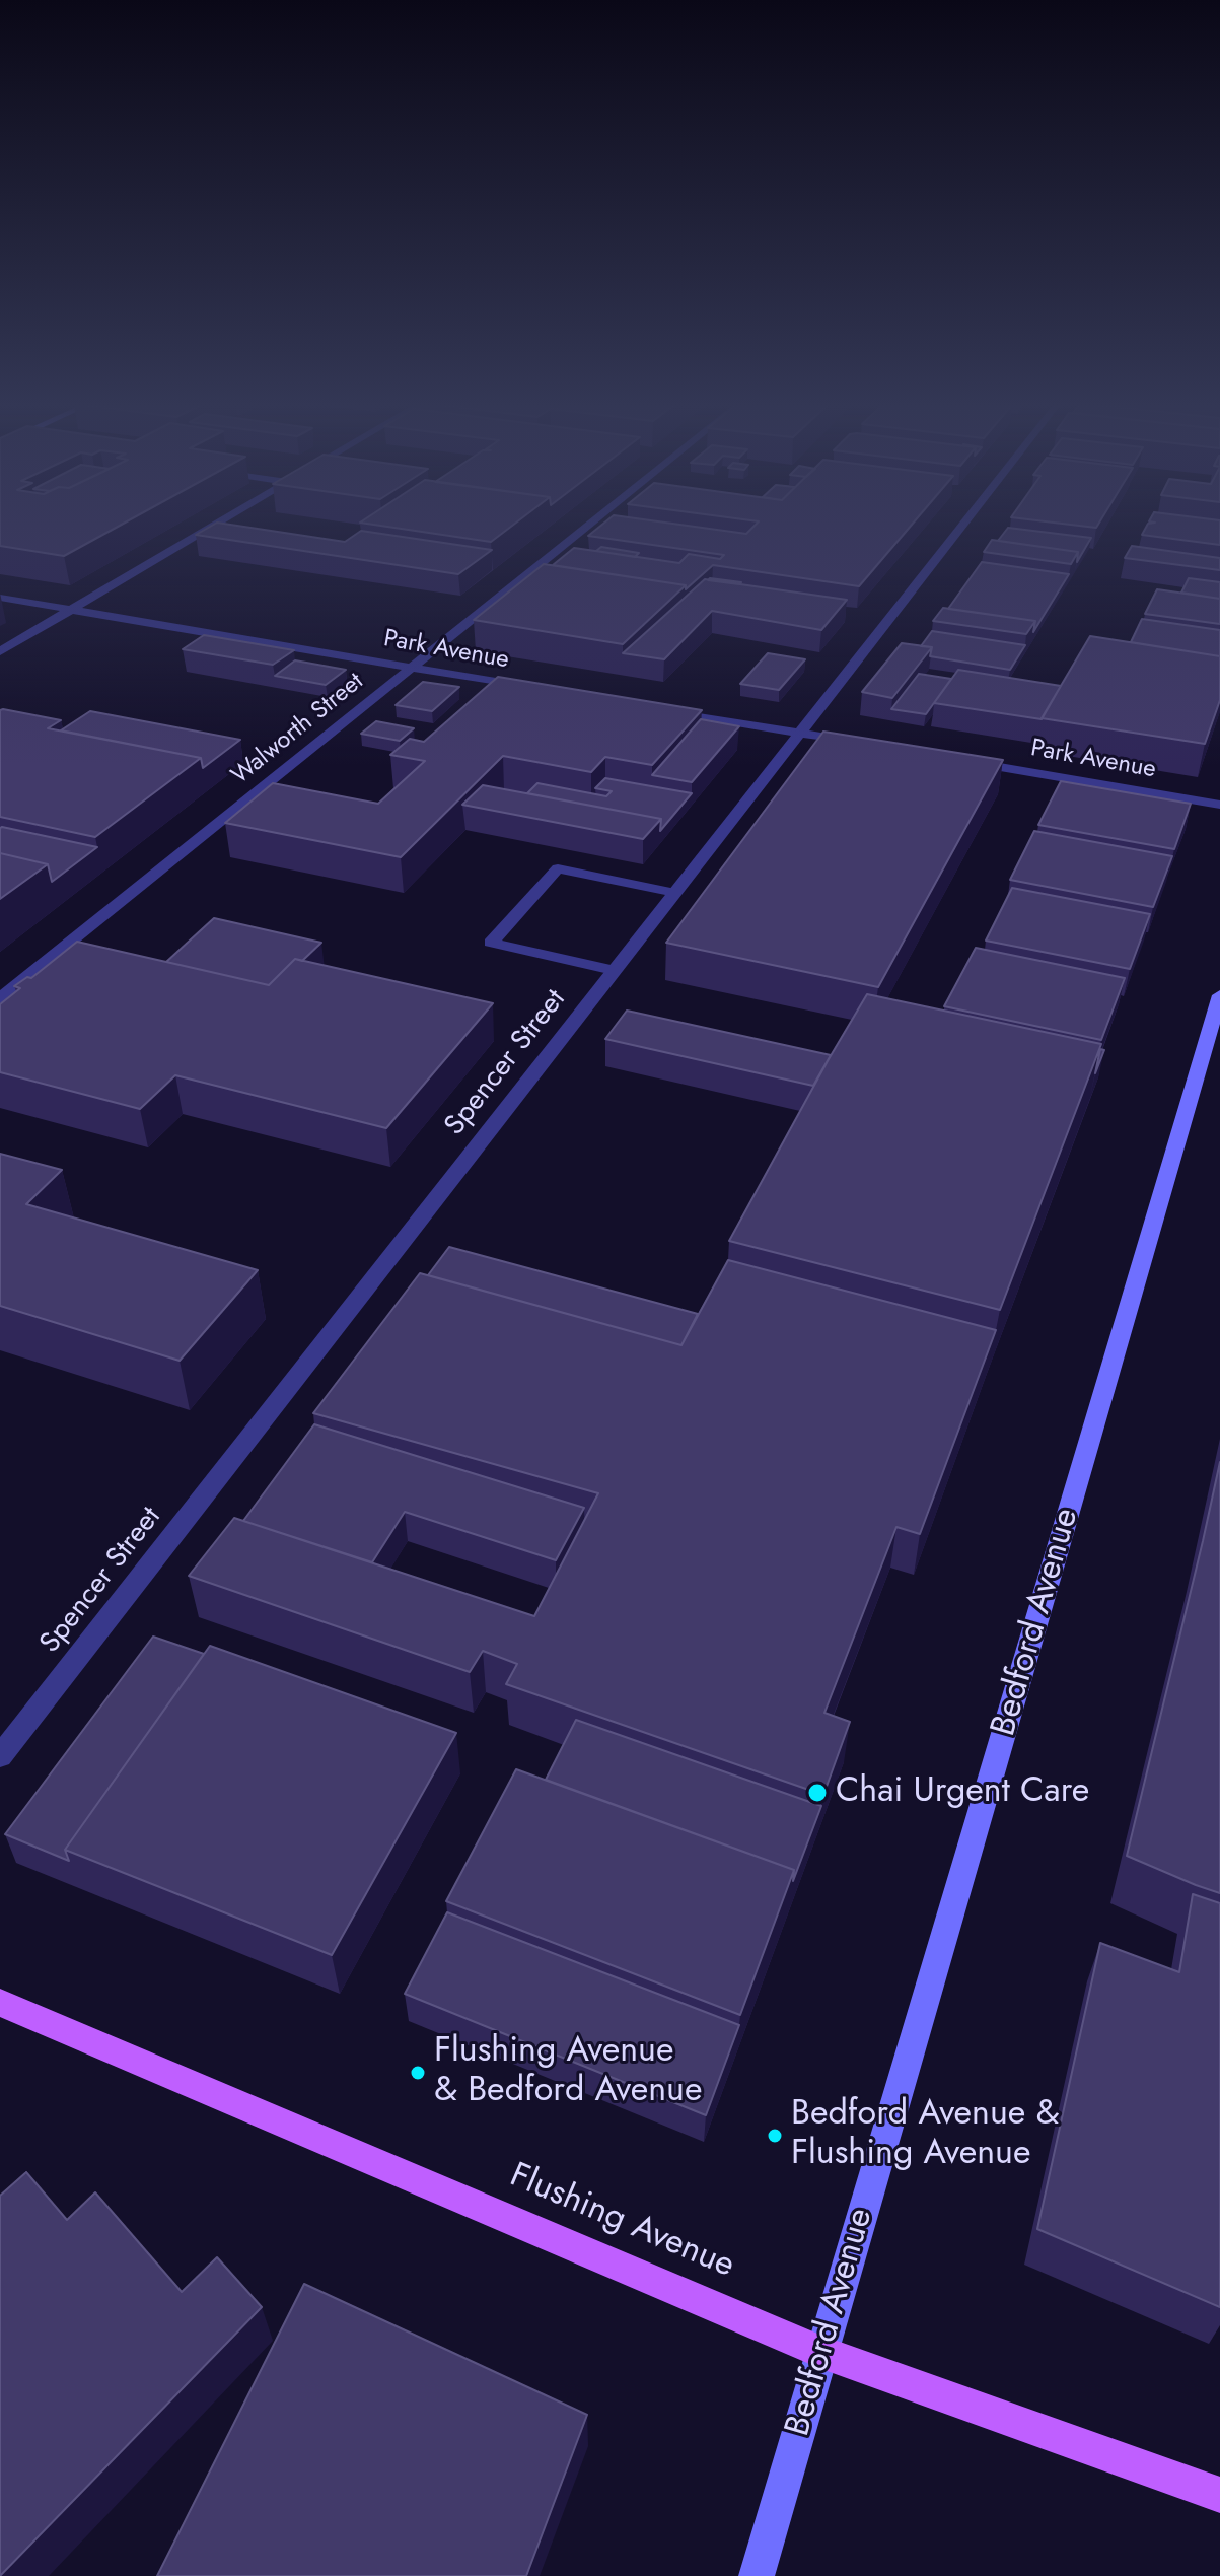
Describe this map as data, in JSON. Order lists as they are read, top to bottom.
{
  "streets": {
    "main road": ["Bedford Avenue", "Flushing Avenue"],
    "street": ["Park Avenue", "Walworth Street", "Spencer Street"]
  },
  "crossings": [
    ["Park Avenue", "Walworth Street"],
    ["Bedford Avenue", "Flushing Avenue"]
  ],
  "places": ["Chai Urgent Care", "Flushing Avenue & Bedford Avenue", "Bedford Avenue & Flushing Avenue"]
}
